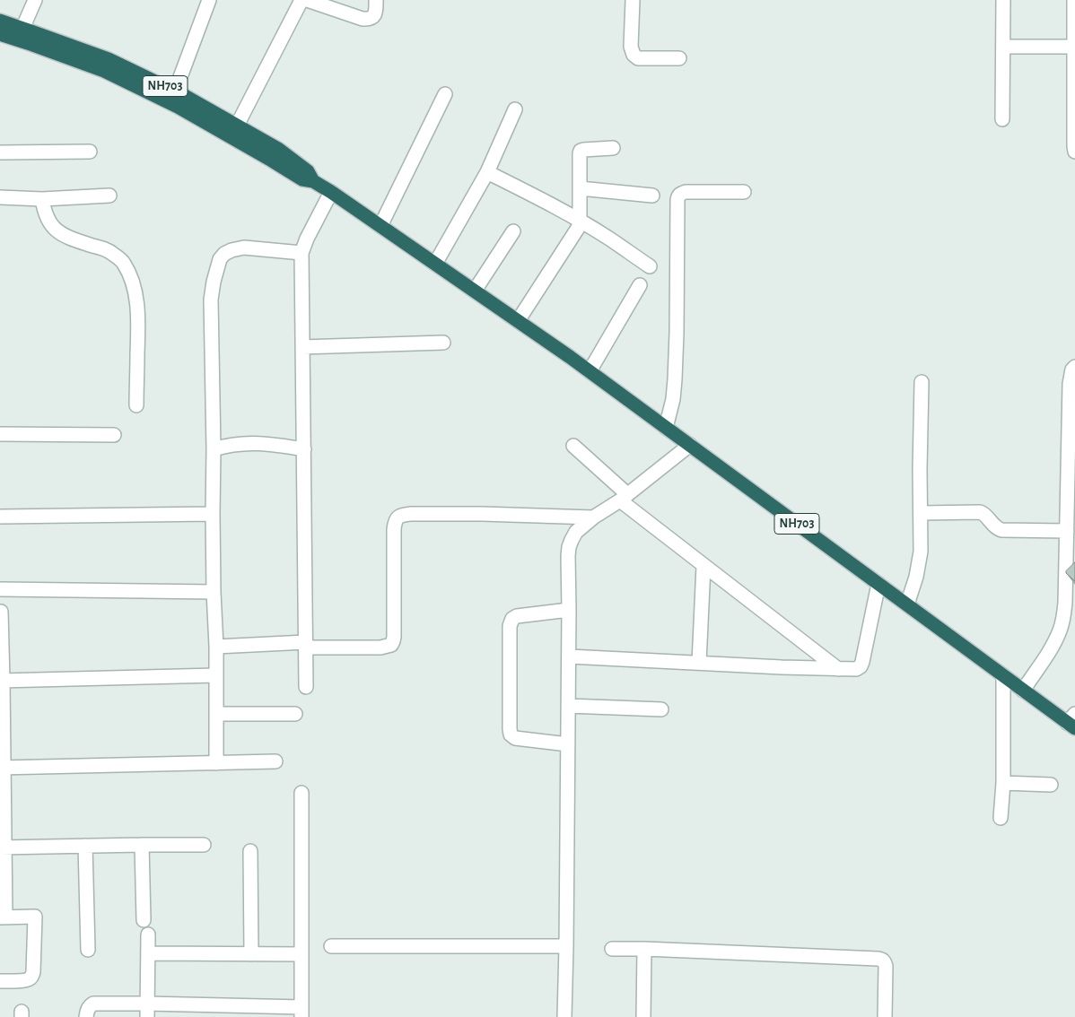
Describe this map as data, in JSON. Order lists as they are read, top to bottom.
{
  "streets": {
    "highway": ["NH703"]
  }
}
